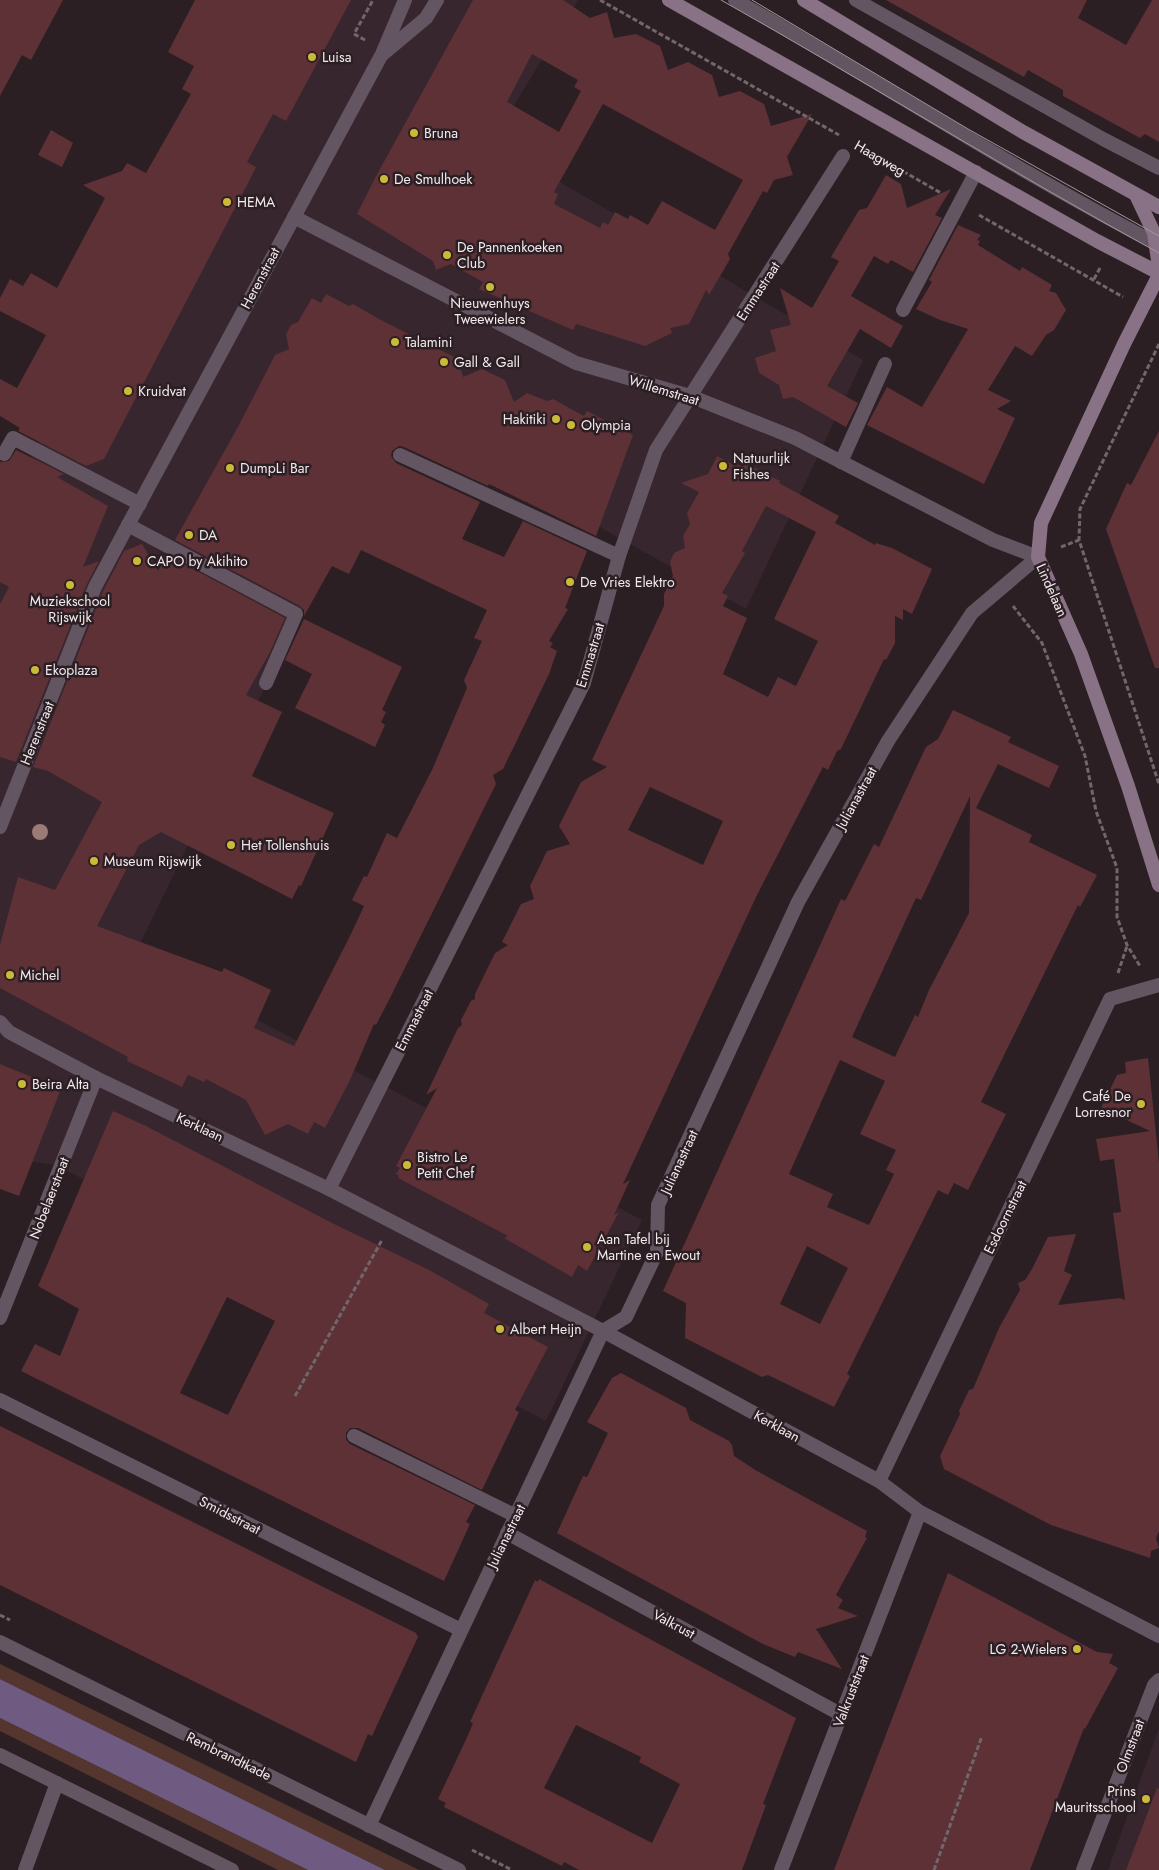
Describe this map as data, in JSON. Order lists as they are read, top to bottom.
{
  "streets": {
    "main road": ["Lindelaan"],
    "street": [
      "Herenstraat",
      "Emmastraat",
      "Willemstraat",
      "Julianastraat",
      "Kerklaan",
      "Nobelaerstraat",
      "Esdoornstraat",
      "Smidsstraat",
      "Valkrust",
      "Valkruststraat",
      "Olmstraat",
      "Rembrandtkade"
    ],
    "path": ["Haagweg"]
  },
  "crossings": [
    ["Haagweg", "Lindelaan"],
    ["Herenstraat", "Willemstraat"],
    ["Emmastraat", "Willemstraat"],
    ["Emmastraat", "Kerklaan"],
    ["Willemstraat", "Lindelaan"],
    ["Willemstraat", "Julianastraat"],
    ["Lindelaan", "Julianastraat"],
    ["Julianastraat", "Kerklaan"],
    ["Julianastraat", "Smidsstraat"],
    ["Julianastraat", "Valkrust"],
    ["Julianastraat", "Rembrandtkade"],
    ["Kerklaan", "Nobelaerstraat"],
    ["Kerklaan", "Esdoornstraat"],
    ["Kerklaan", "Valkruststraat"],
    ["Valkrust", "Valkruststraat"]
  ],
  "places": [
    "Luisa",
    "Bruna",
    "De Smulhoek",
    "HEMA",
    "De Pannenkoeken Club",
    "Nieuwenhuys Tweewielers",
    "Talamini",
    "Gall & Gall",
    "Kruidvat",
    "Hakitiki",
    "Olympia",
    "Natuurlijk Fishes",
    "DumpLi Bar",
    "DA",
    "CAPO by Akihito",
    "De Vries Elektro",
    "Muziekschool Rijswijk",
    "Ekoplaza",
    "Het Tollenshuis",
    "Museum Rijswijk",
    "Michel",
    "Beira Alta",
    "Café De Lorresnor",
    "Bistro Le Petit Chef",
    "Aan Tafel bij Martine en Ewout",
    "Albert Heijn",
    "LG 2-Wielers",
    "Prins Mauritsschool"
  ]
}
